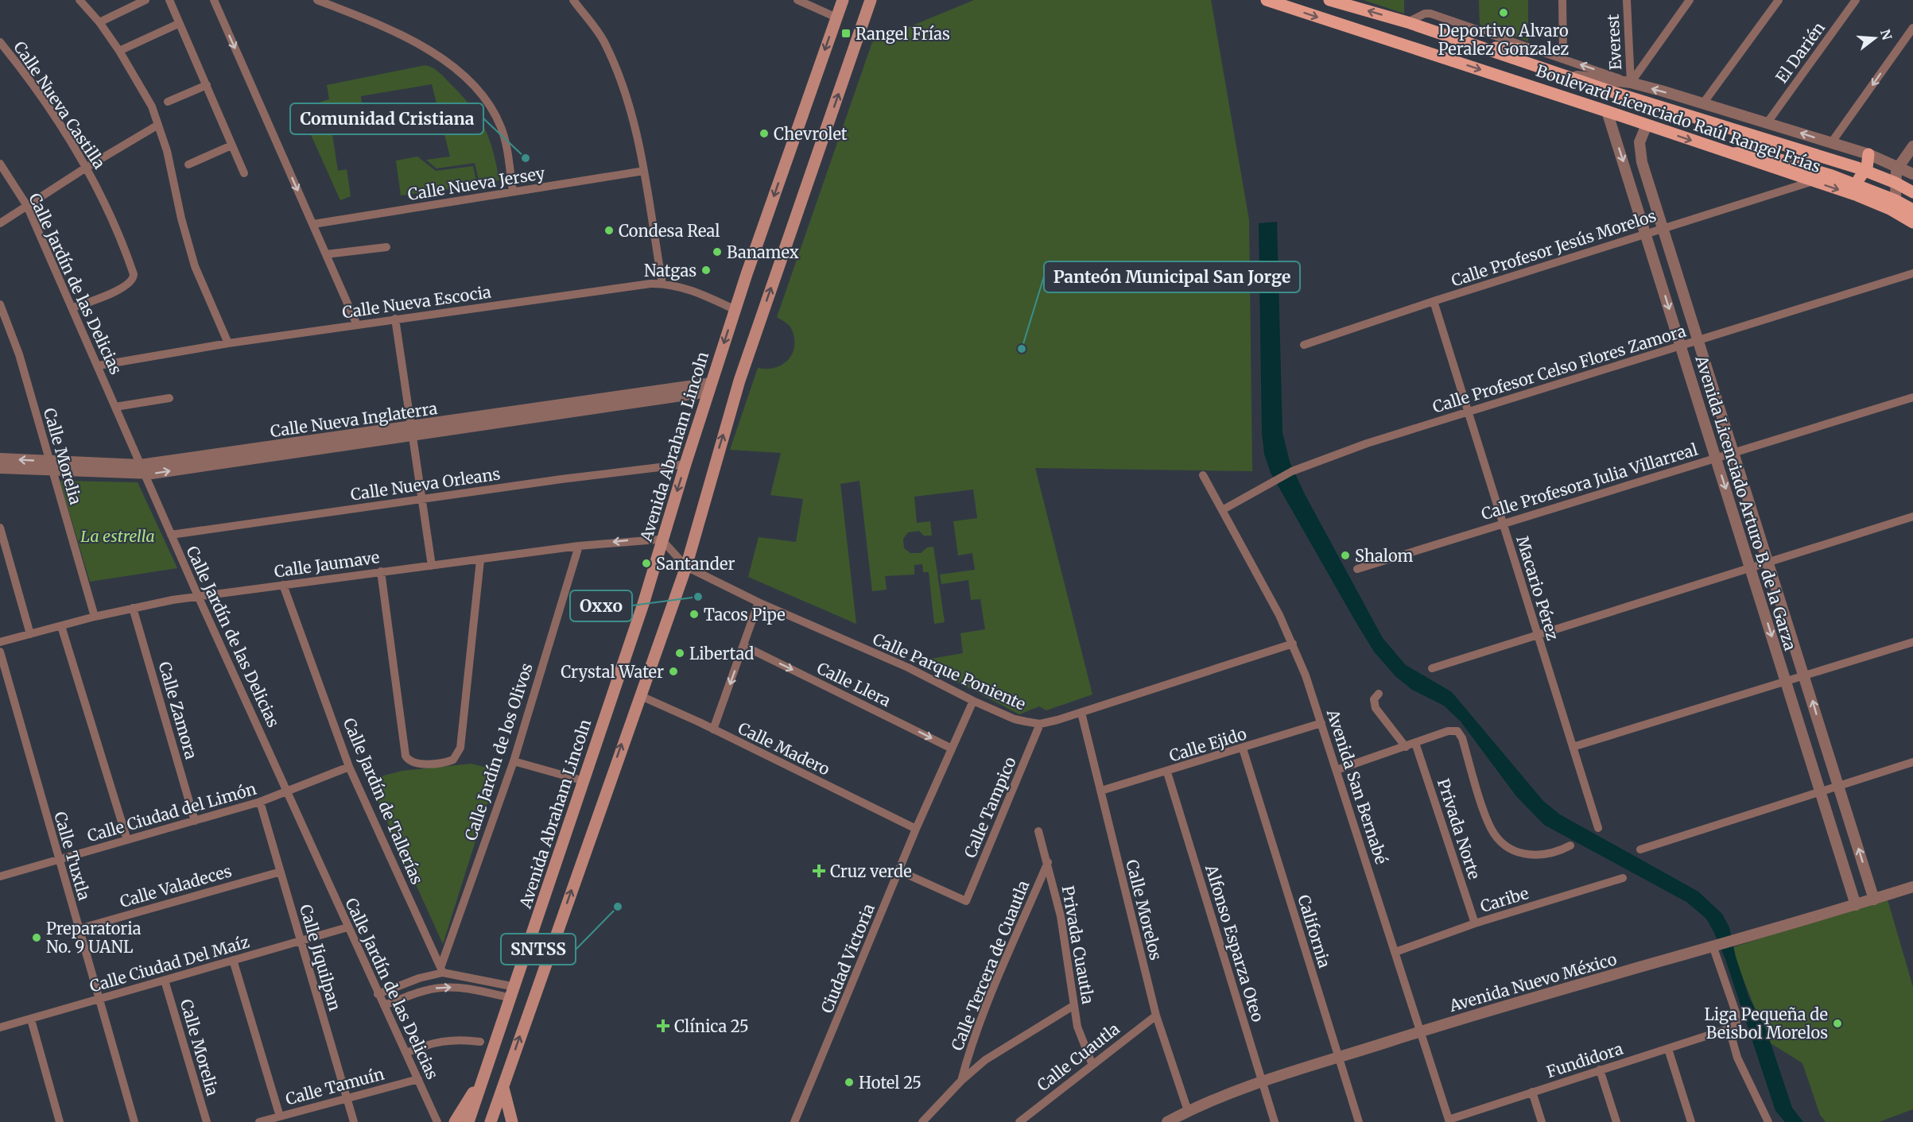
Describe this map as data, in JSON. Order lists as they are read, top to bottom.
{
  "streets": {
    "main road": ["Boulevard Licenciado Raúl Rangel Frías", "Avenida Abraham Lincoln"],
    "street": [
      "Everest",
      "El Darién",
      "Calle Nueva Castilla",
      "Calle Nueva Jersey",
      "Calle Profesor Jesús Morelos",
      "Calle Jardín de las Delicias",
      "Calle Nueva Escocia",
      "Calle Profesor Celso Flores Zamora",
      "Calle Nueva Inglaterra",
      "Calle Morelia",
      "Calle Profesora Julia Villarreal",
      "Calle Nueva Orleans",
      "Avenida Licenciado Arturo B. de la Garza",
      "Calle Jaumave",
      "Macario Pérez",
      "Calle Parque Poniente",
      "Calle Llera",
      "Calle Zamora",
      "Calle Ejido",
      "Calle Madero",
      "Calle Jardín de los Olivos",
      "Avenida San Bernabé",
      "Calle Jardín de Tallerías",
      "Calle Tampico",
      "Calle Ciudad del Limón",
      "Privada Norte",
      "Calle Tuxtla",
      "Calle Valadeces",
      "Caribe",
      "Calle Morelos",
      "California",
      "Alfonso Esparza Oteo",
      "Privada Cuautla",
      "Calle Jiquilpan",
      "Ciudad Victoria",
      "Calle Ciudad Del Maíz",
      "Calle Tercera de Cuautla",
      "Avenida Nuevo México",
      "Calle Cuautla",
      "Fundidora",
      "Calle Tamuín"
    ]
  },
  "crossings": [
    ["Everest", "Boulevard Licenciado Raúl Rangel Frías"],
    ["El Darién", "Boulevard Licenciado Raúl Rangel Frías"],
    ["Calle Nueva Castilla", "Calle Jardín de las Delicias"],
    ["Boulevard Licenciado Raúl Rangel Frías", "Calle Profesor Jesús Morelos"],
    ["Boulevard Licenciado Raúl Rangel Frías", "Avenida Licenciado Arturo B. de la Garza"],
    ["Calle Profesor Jesús Morelos", "Avenida Licenciado Arturo B. de la Garza"],
    ["Calle Profesor Jesús Morelos", "Macario Pérez"],
    ["Calle Jardín de las Delicias", "Calle Nueva Escocia"],
    ["Calle Jardín de las Delicias", "Calle Nueva Inglaterra"],
    ["Calle Jardín de las Delicias", "Calle Nueva Orleans"],
    ["Calle Jardín de las Delicias", "Calle Jaumave"],
    ["Calle Jardín de las Delicias", "Calle Ciudad del Limón"],
    ["Calle Jardín de las Delicias", "Calle Ciudad Del Maíz"],
    ["Calle Jardín de las Delicias", "Calle Tamuín"],
    ["Calle Nueva Escocia", "Avenida Abraham Lincoln"],
    ["Calle Profesor Celso Flores Zamora", "Avenida Licenciado Arturo B. de la Garza"],
    ["Calle Profesor Celso Flores Zamora", "Macario Pérez"],
    ["Calle Profesor Celso Flores Zamora", "Avenida San Bernabé"],
    ["Calle Nueva Inglaterra", "Avenida Abraham Lincoln"],
    ["Calle Nueva Inglaterra", "Calle Morelia"],
    ["Avenida Abraham Lincoln", "Calle Nueva Orleans"],
    ["Avenida Abraham Lincoln", "Calle Jaumave"],
    ["Calle Morelia", "Calle Jaumave"],
    ["Calle Morelia", "Calle Ciudad Del Maíz"],
    ["Calle Profesora Julia Villarreal", "Avenida Licenciado Arturo B. de la Garza"],
    ["Calle Profesora Julia Villarreal", "Macario Pérez"],
    ["Avenida Licenciado Arturo B. de la Garza", "Avenida Nuevo México"],
    ["Calle Jaumave", "Calle Zamora"],
    ["Calle Jaumave", "Calle Jardín de los Olivos"],
    ["Calle Jaumave", "Calle Jardín de Tallerías"],
    ["Calle Parque Poniente", "Avenida San Bernabé"],
    ["Calle Parque Poniente", "Calle Tampico"],
    ["Calle Parque Poniente", "Calle Morelos"],
    ["Calle Parque Poniente", "Ciudad Victoria"],
    ["Calle Llera", "Ciudad Victoria"],
    ["Calle Zamora", "Calle Ciudad del Limón"],
    ["Calle Ejido", "Avenida San Bernabé"],
    ["Calle Ejido", "Calle Morelos"],
    ["Calle Ejido", "California"],
    ["Calle Ejido", "Alfonso Esparza Oteo"],
    ["Calle Madero", "Ciudad Victoria"],
    ["Calle Jardín de los Olivos", "Calle Jardín de Tallerías"],
    ["Avenida San Bernabé", "Caribe"],
    ["Avenida San Bernabé", "Avenida Nuevo México"],
    ["Avenida San Bernabé", "Fundidora"],
    ["Calle Jardín de Tallerías", "Calle Ciudad del Limón"],
    ["Calle Tampico", "Ciudad Victoria"],
    ["Calle Ciudad del Limón", "Calle Tuxtla"],
    ["Calle Ciudad del Limón", "Calle Jiquilpan"],
    ["Privada Norte", "Caribe"],
    ["Calle Tuxtla", "Calle Valadeces"],
    ["Calle Tuxtla", "Calle Ciudad Del Maíz"],
    ["Calle Valadeces", "Calle Jiquilpan"],
    ["Calle Morelos", "Avenida Nuevo México"],
    ["Calle Morelos", "Calle Cuautla"],
    ["California", "Avenida Nuevo México"],
    ["Alfonso Esparza Oteo", "Avenida Nuevo México"],
    ["Privada Cuautla", "Calle Tercera de Cuautla"],
    ["Privada Cuautla", "Calle Cuautla"],
    ["Calle Jiquilpan", "Calle Ciudad Del Maíz"],
    ["Calle Jiquilpan", "Calle Tamuín"]
  ],
  "one_way": ["Calle Llera"],
  "parks": ["La estrella"],
  "places": {
    "other": [
      "Deportivo Alvaro Peralez Gonzalez",
      "Chevrolet",
      "Comunidad Cristiana",
      "Condesa Real",
      "Banamex",
      "Natgas",
      "Panteón Municipal San Jorge",
      "Shalom",
      "Santander",
      "Oxxo",
      "Tacos Pipe",
      "Libertad",
      "Crystal Water",
      "SNTSS",
      "Preparatoria No. 9 UANL",
      "Liga Pequeña de Beisbol Morelos",
      "Hotel 25"
    ],
    "transit": ["Rangel Frías"],
    "health": ["Cruz verde", "Clínica 25"]
  },
  "north": "right"
}
